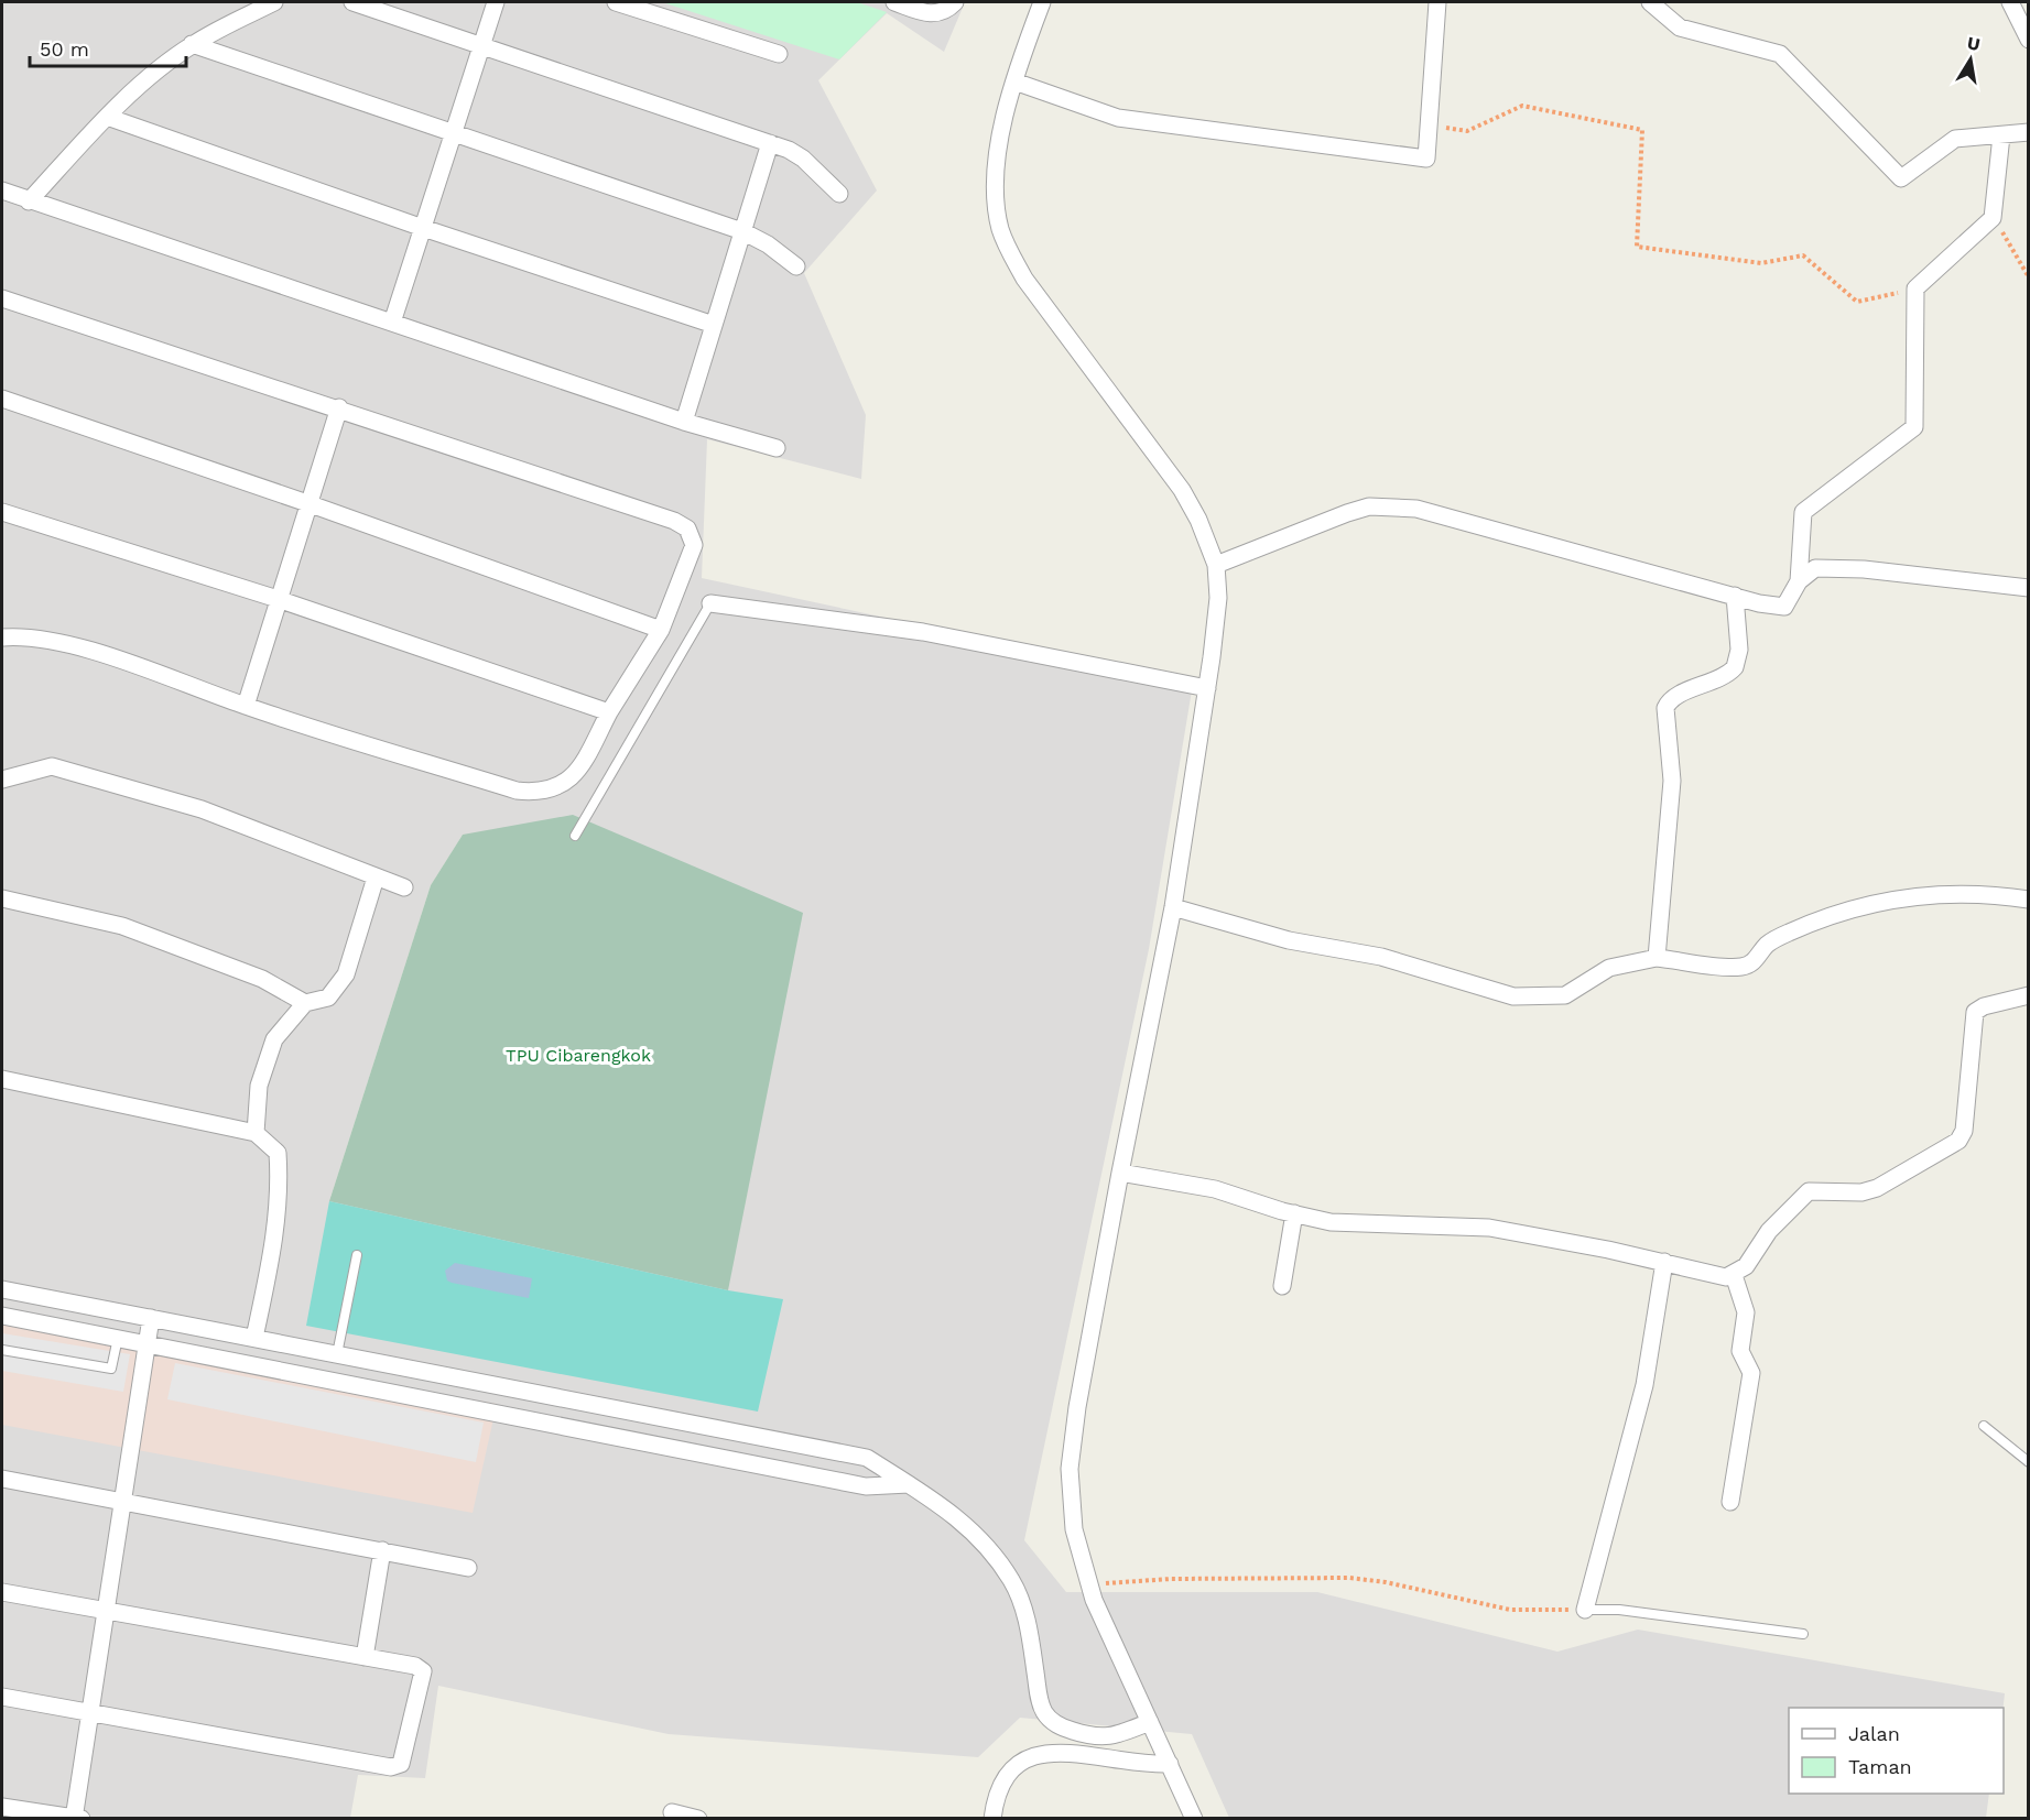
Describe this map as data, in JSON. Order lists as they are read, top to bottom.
{
  "parks": ["TPU Cibarengkok"],
  "legend": ["Jalan", "Taman"],
  "scale_bar": "50 m",
  "north": "top"
}
